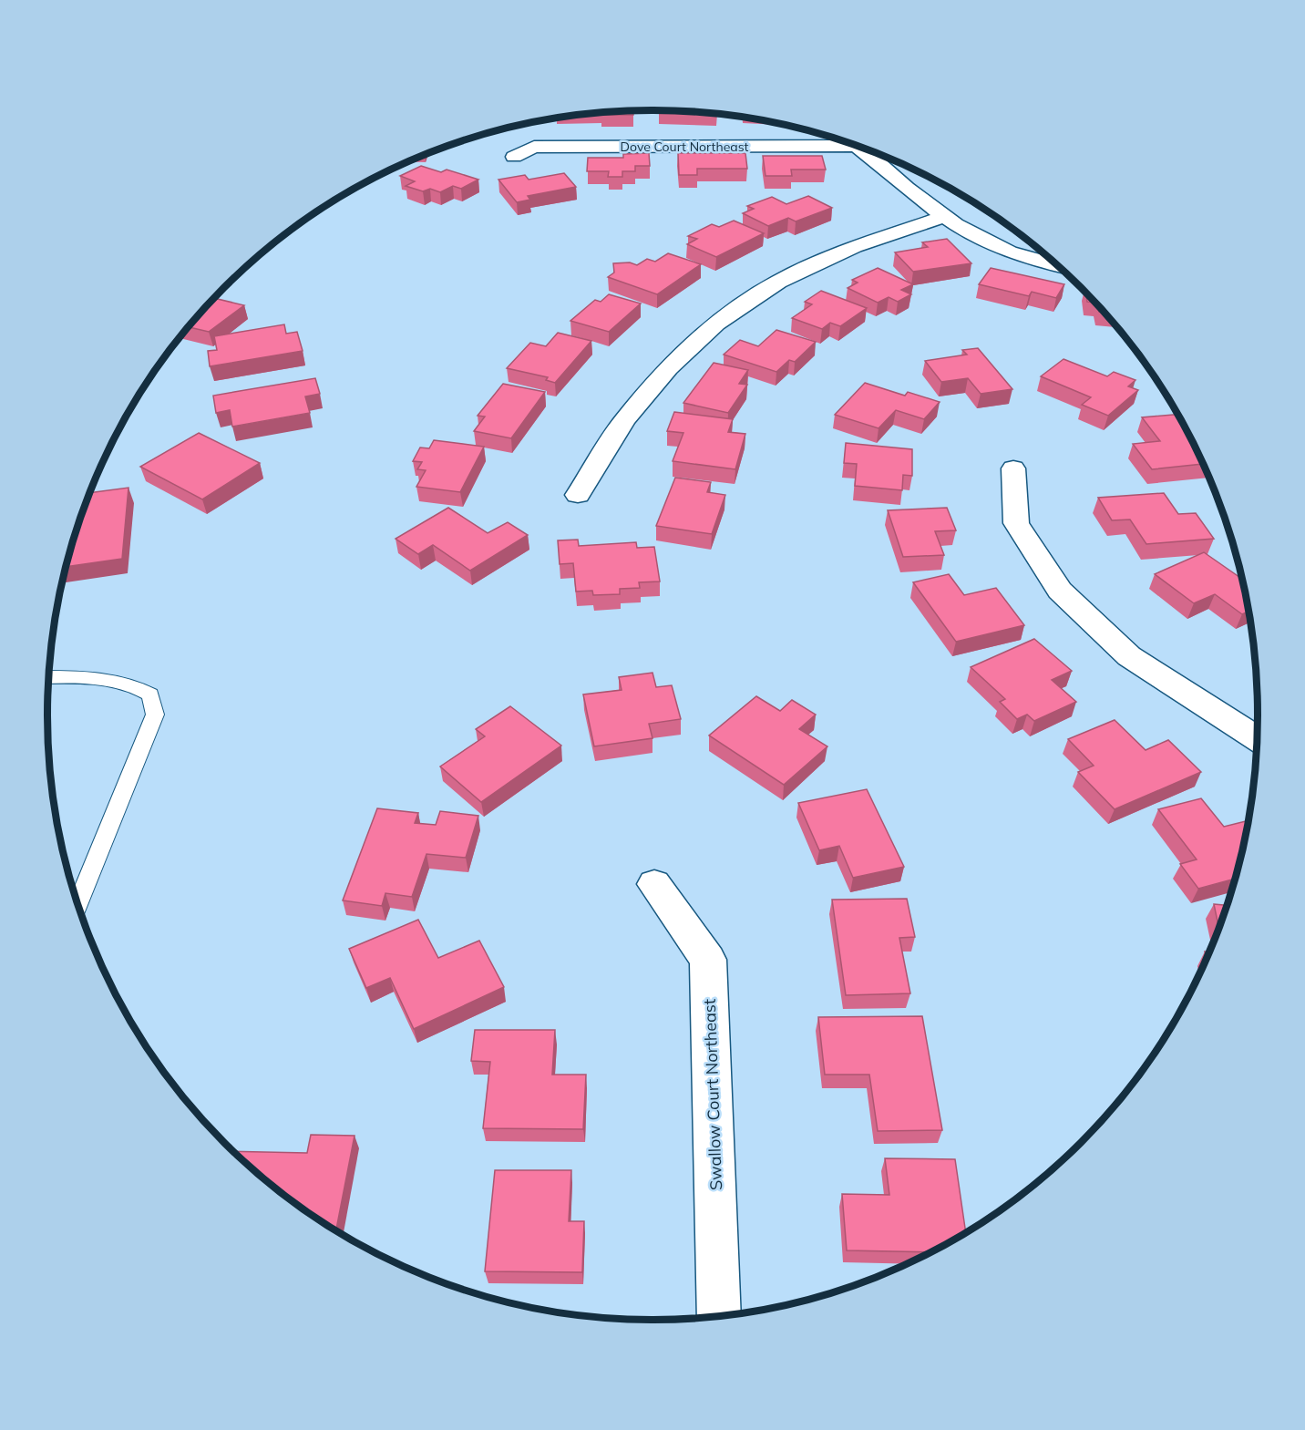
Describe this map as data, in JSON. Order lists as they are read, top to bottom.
{
  "streets": {
    "street": ["Dove Court Northeast", "Swallow Court Northeast"]
  }
}
